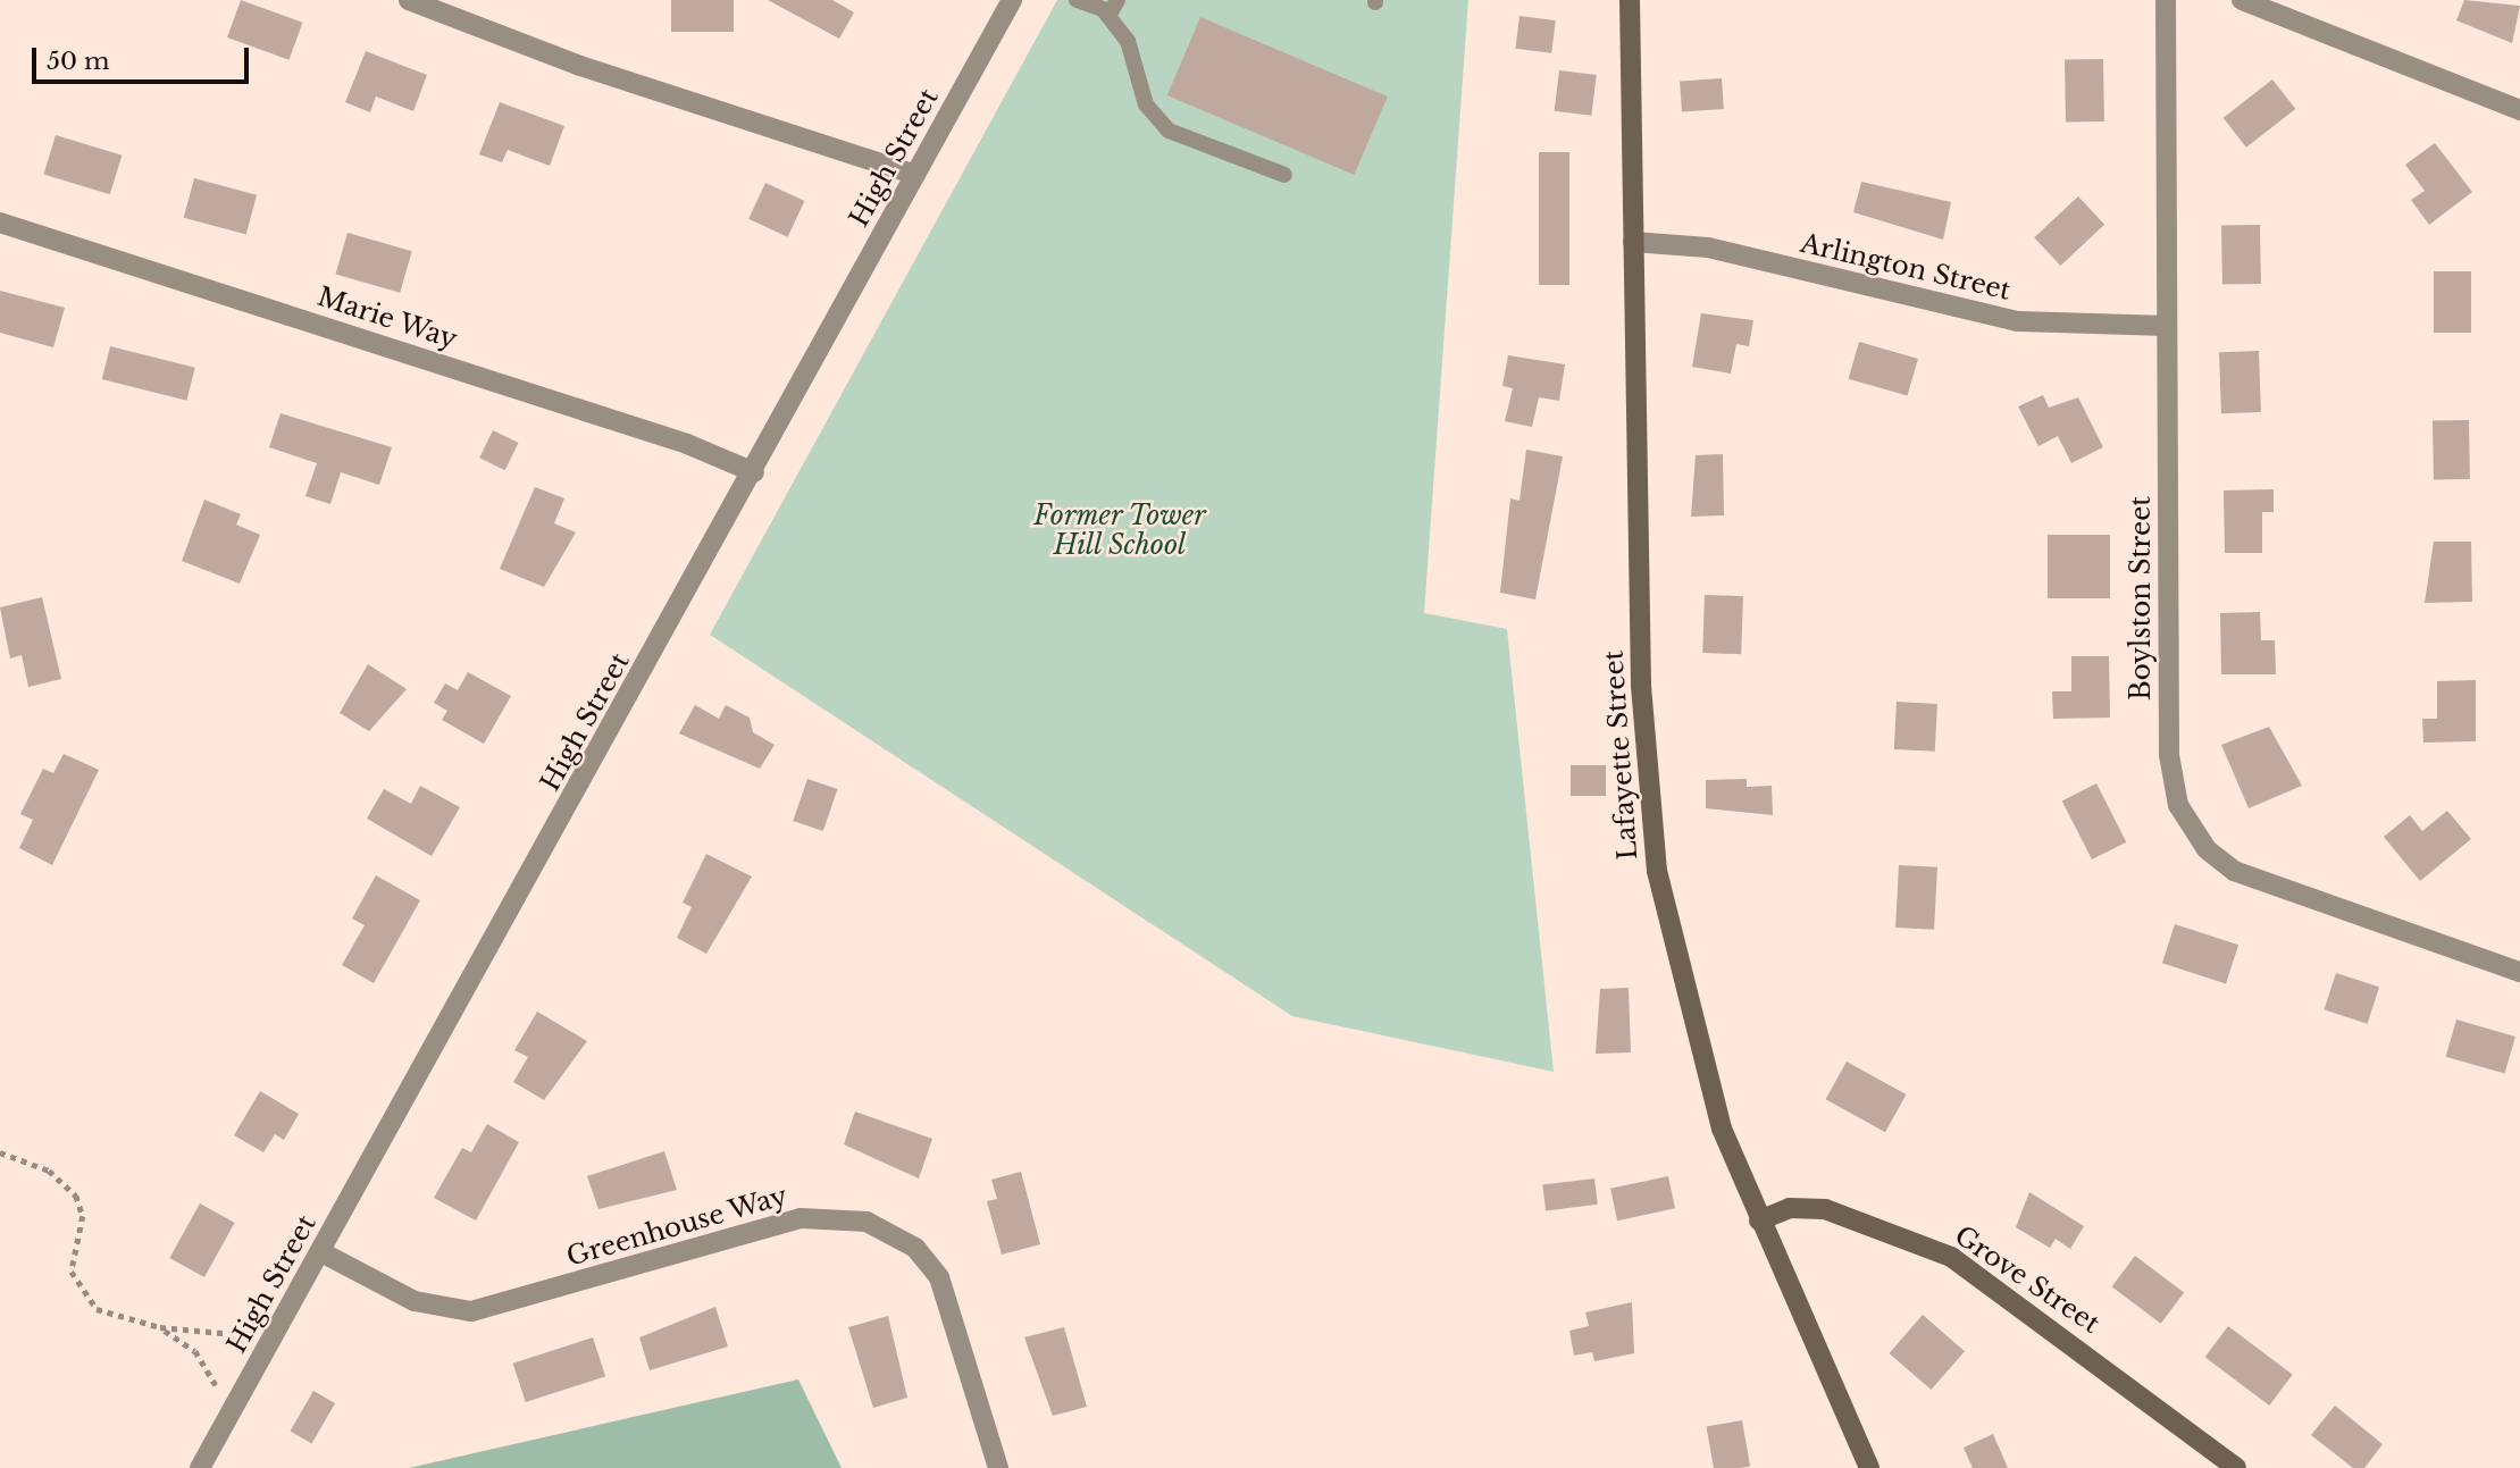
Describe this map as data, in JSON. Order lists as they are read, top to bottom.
{
  "streets": {
    "main road": ["Lafayette Street", "Grove Street"],
    "street": [
      "High Street",
      "Arlington Street",
      "Marie Way",
      "Boylston Street",
      "Greenhouse Way"
    ]
  },
  "crossings": [
    ["High Street", "Marie Way"],
    ["High Street", "Greenhouse Way"],
    ["Arlington Street", "Boylston Street"],
    ["Arlington Street", "Lafayette Street"],
    ["Lafayette Street", "Grove Street"]
  ],
  "parks": ["Former Tower Hill School"],
  "scale_bar": "50 m"
}
